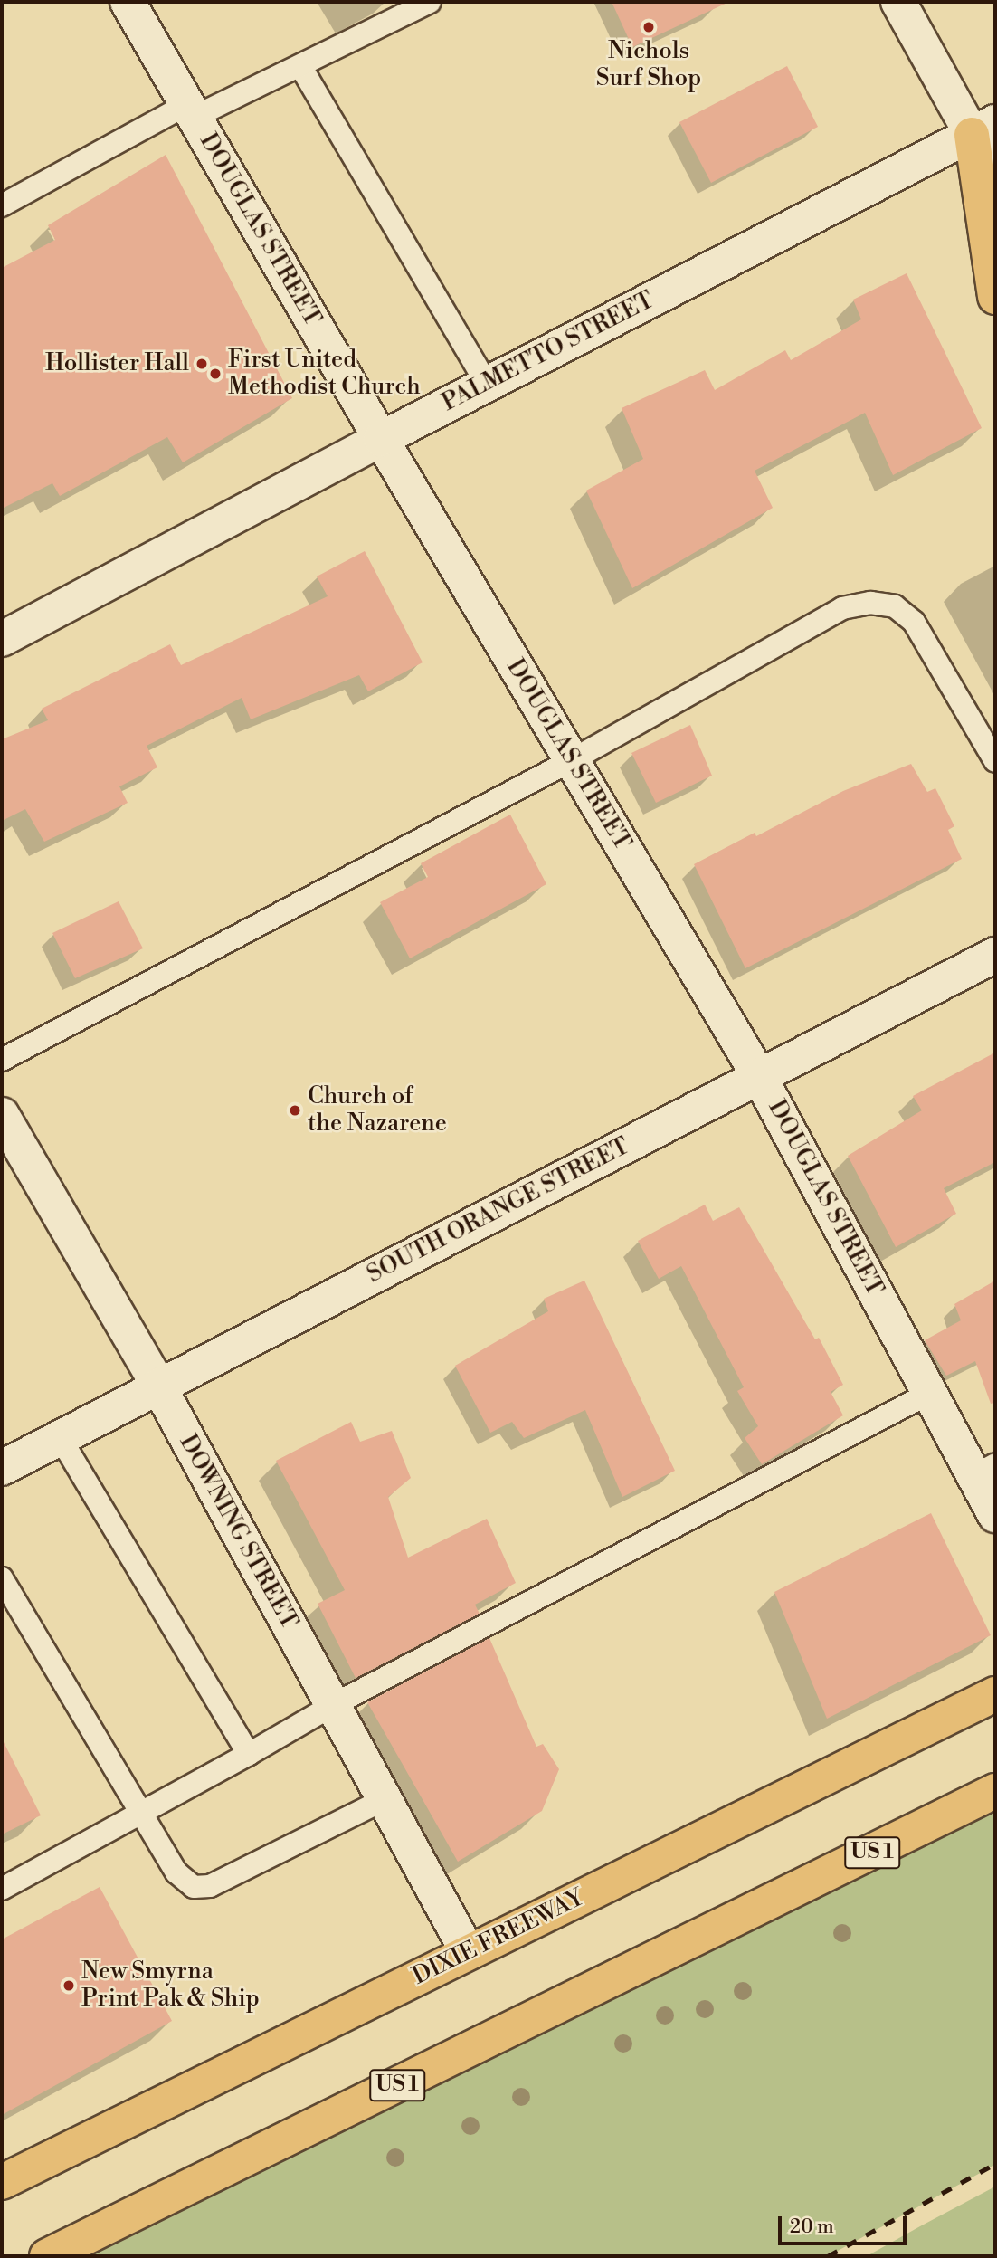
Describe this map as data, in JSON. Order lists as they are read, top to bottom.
{
  "streets": {
    "main road": ["US 1", "DIXIE FREEWAY"],
    "street": [
      "DOUGLAS STREET",
      "PALMETTO STREET",
      "SOUTH ORANGE STREET",
      "DOWNING STREET"
    ]
  },
  "crossings": [
    ["DOUGLAS STREET", "PALMETTO STREET"],
    ["DOUGLAS STREET", "SOUTH ORANGE STREET"],
    ["SOUTH ORANGE STREET", "DOWNING STREET"],
    ["DOWNING STREET", "DIXIE FREEWAY"]
  ],
  "places": [
    "Nichols Surf Shop",
    "Hollister Hall",
    "First United Methodist Church",
    "Church of the Nazarene",
    "New Smyrna Print Pak & Ship"
  ],
  "scale_bar": "20 m"
}
